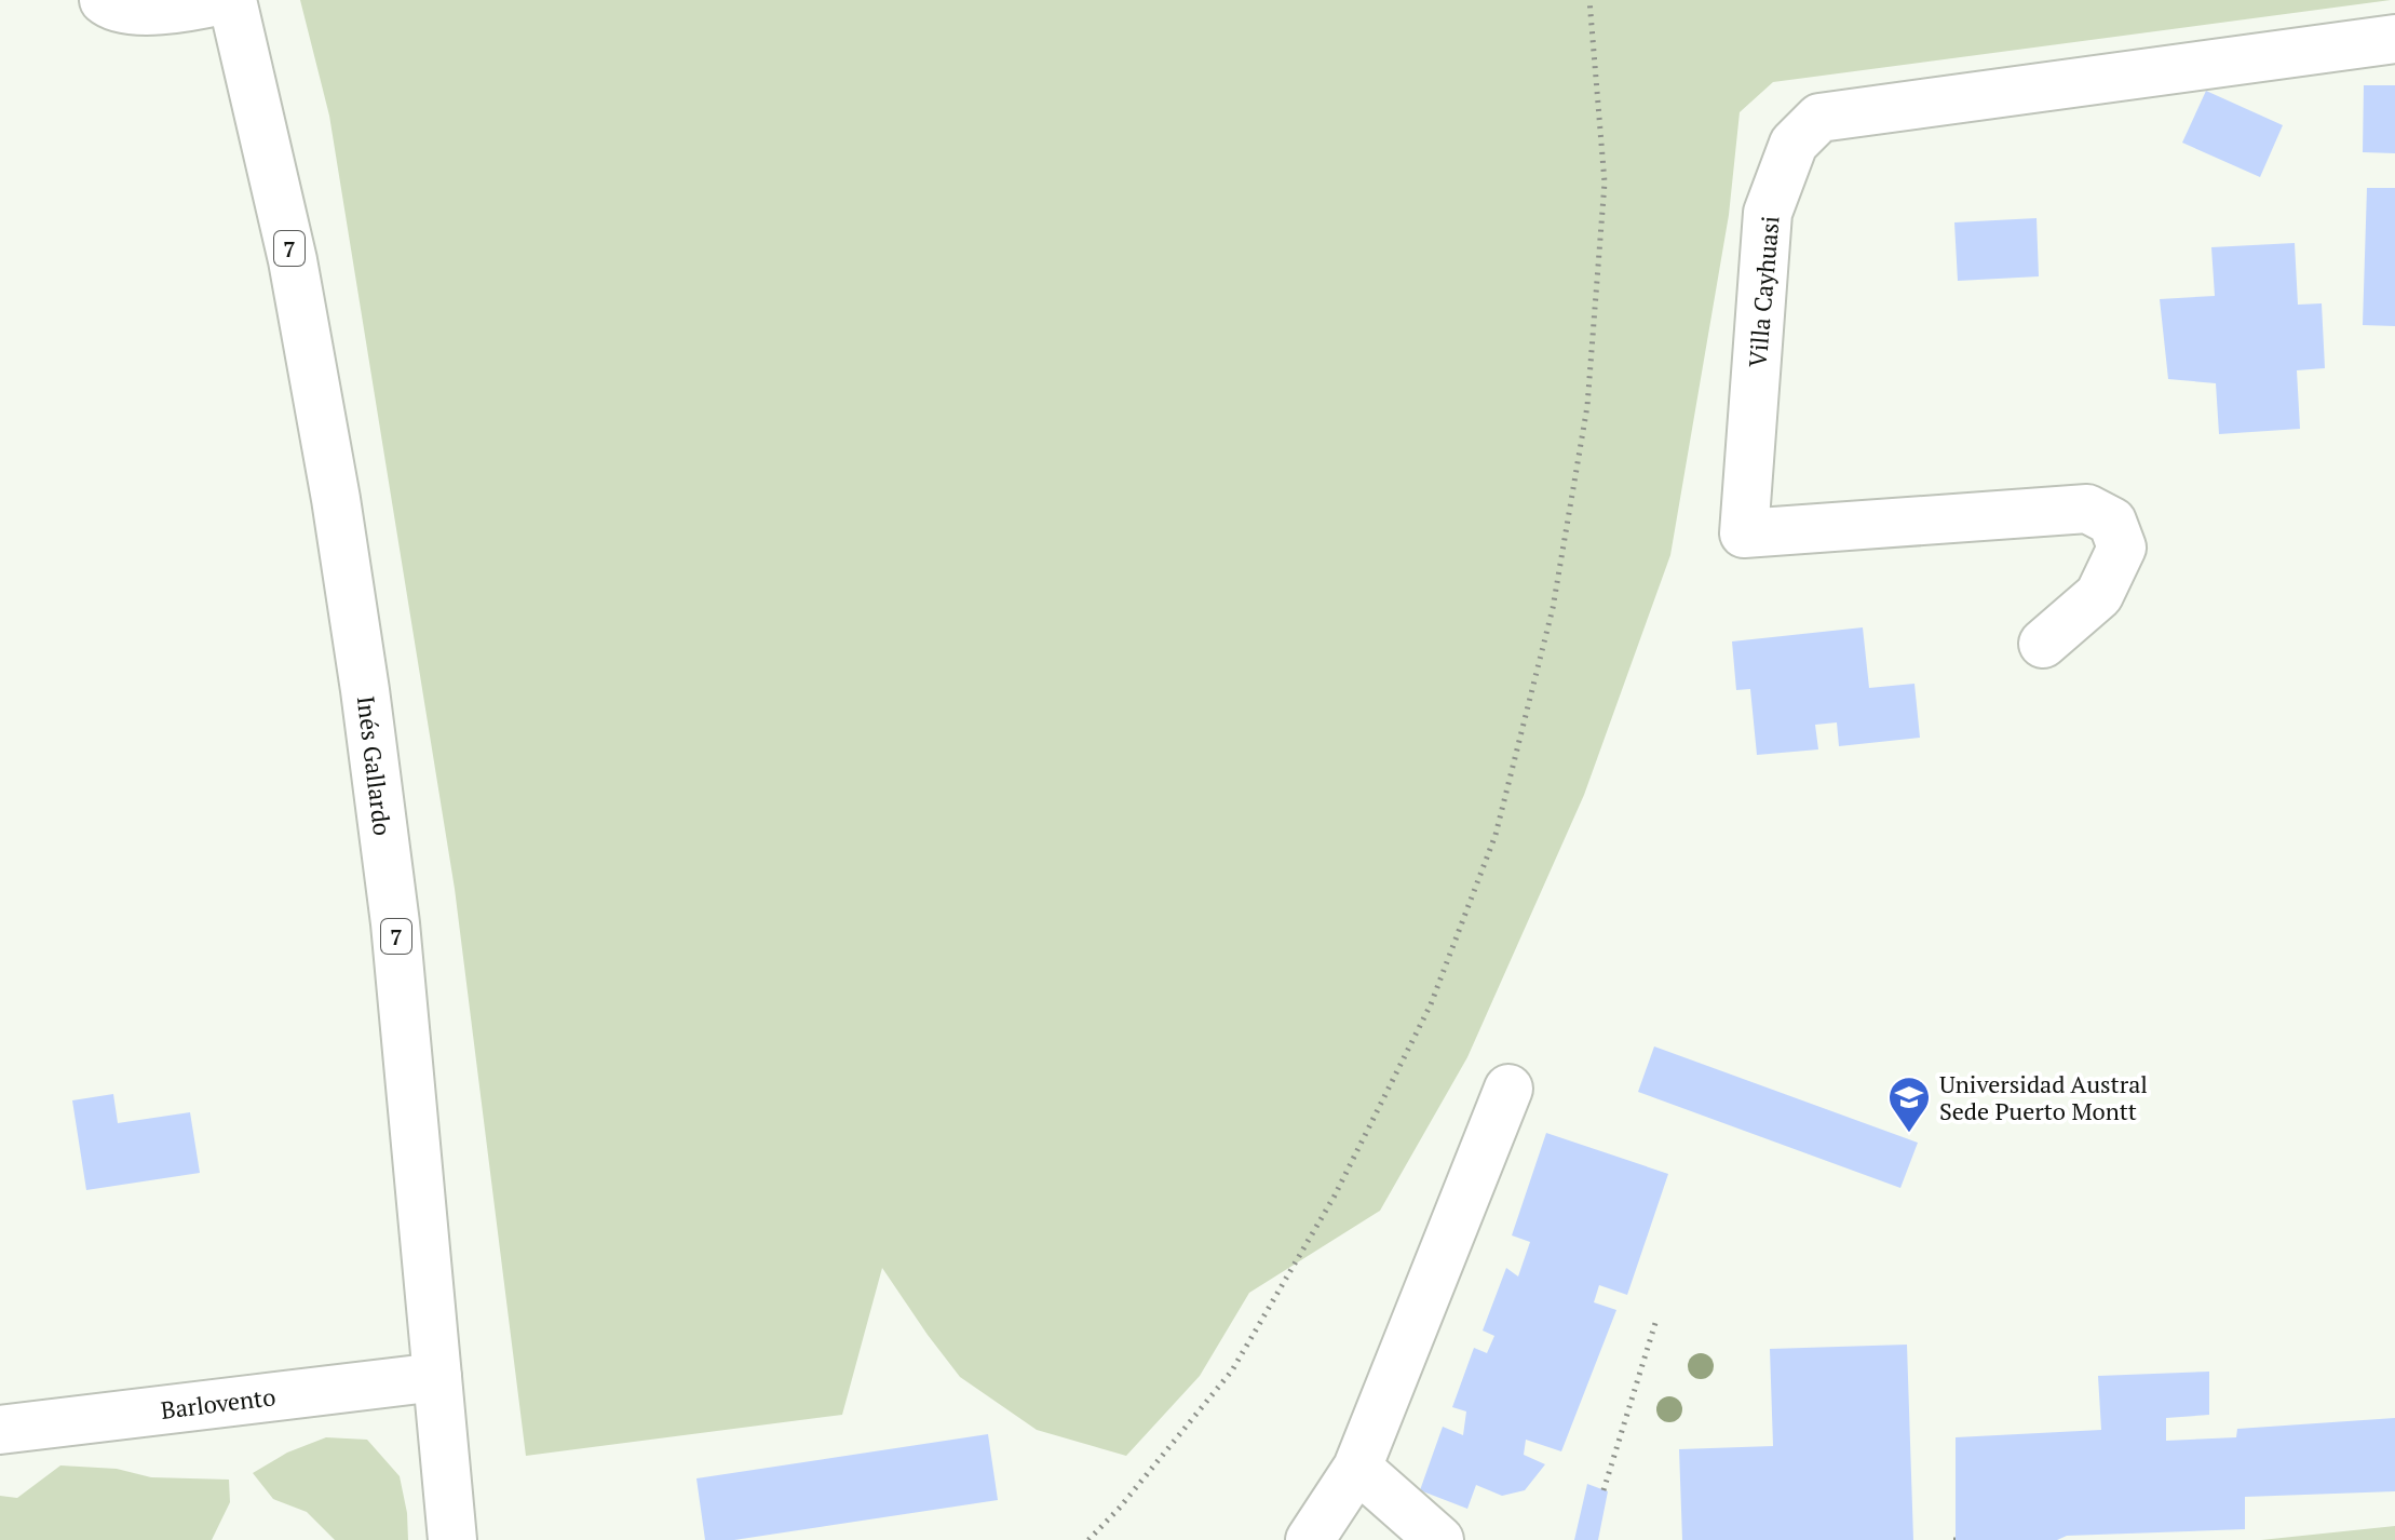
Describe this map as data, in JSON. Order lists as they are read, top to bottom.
{
  "streets": {
    "main road": [
      "7",
      "Villa Cayhuasi",
      "Inés Gallardo",
      "Barlovento"
    ]
  },
  "crossings": [
    ["Inés Gallardo", "Barlovento"]
  ],
  "places": {
    "school or university": ["Universidad Austral Sede Puerto Montt"]
  }
}
